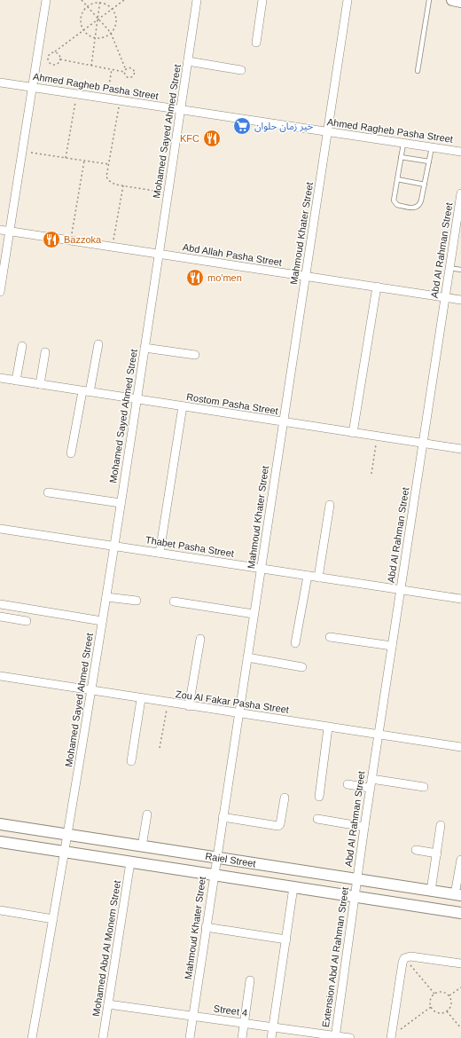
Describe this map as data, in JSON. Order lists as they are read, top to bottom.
{
  "streets": {
    "street": [
      "Ahmed Ragheb Pasha Street",
      "Mohamed Sayed Ahmed Street",
      "Mahmoud Khater Street",
      "Abd Al Rahman Street",
      "Abd Allah Pasha Street",
      "Rostom Pasha Street",
      "Thabet Pasha Street",
      "Zou Al Fakar Pasha Street",
      "Raiel Street",
      "Mohamed Abd Al Monem Street",
      "Extension Abd Al Rahman Street",
      "Street 4"
    ]
  },
  "crossings": [
    ["Ahmed Ragheb Pasha Street", "Mohamed Sayed Ahmed Street"],
    ["Ahmed Ragheb Pasha Street", "Mahmoud Khater Street"],
    ["Mohamed Sayed Ahmed Street", "Abd Allah Pasha Street"],
    ["Mohamed Sayed Ahmed Street", "Rostom Pasha Street"],
    ["Mohamed Sayed Ahmed Street", "Thabet Pasha Street"],
    ["Mohamed Sayed Ahmed Street", "Zou Al Fakar Pasha Street"],
    ["Mohamed Sayed Ahmed Street", "Raiel Street"],
    ["Mahmoud Khater Street", "Abd Allah Pasha Street"],
    ["Mahmoud Khater Street", "Rostom Pasha Street"],
    ["Mahmoud Khater Street", "Thabet Pasha Street"],
    ["Mahmoud Khater Street", "Zou Al Fakar Pasha Street"],
    ["Mahmoud Khater Street", "Raiel Street"],
    ["Mahmoud Khater Street", "Street 4"],
    ["Abd Al Rahman Street", "Abd Allah Pasha Street"],
    ["Abd Al Rahman Street", "Rostom Pasha Street"],
    ["Abd Al Rahman Street", "Thabet Pasha Street"],
    ["Abd Al Rahman Street", "Zou Al Fakar Pasha Street"],
    ["Abd Al Rahman Street", "Raiel Street"],
    ["Abd Al Rahman Street", "Extension Abd Al Rahman Street"],
    ["Raiel Street", "Mohamed Abd Al Monem Street"],
    ["Raiel Street", "Extension Abd Al Rahman Street"],
    ["Mohamed Abd Al Monem Street", "Street 4"],
    ["Extension Abd Al Rahman Street", "Street 4"]
  ],
  "places": {
    "supermarket": ["خير زمان حلوان"],
    "restaurant": ["KFC", "Bazzoka", "mo'men"]
  }
}
